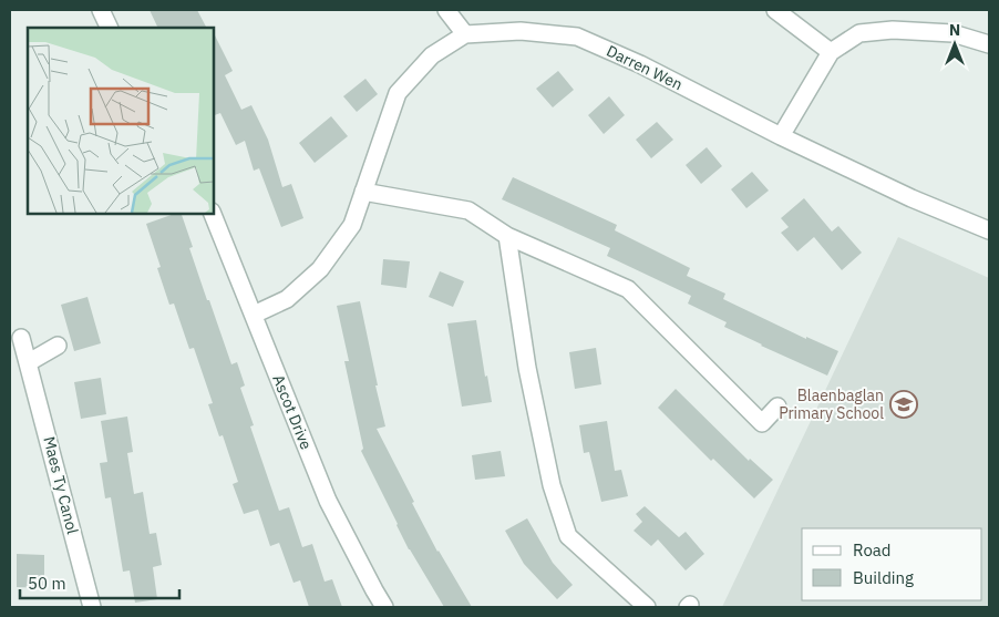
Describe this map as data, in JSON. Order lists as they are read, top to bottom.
{
  "streets": {
    "street": ["Darren Wen", "Ascot Drive", "Maes Ty Canol"]
  },
  "crossings": [
    ["Darren Wen", "Ascot Drive"]
  ],
  "places": {
    "school or university": ["Blaenbaglan Primary School"]
  },
  "legend": ["Road", "Building"],
  "scale_bar": "50 m",
  "north": "top"
}
